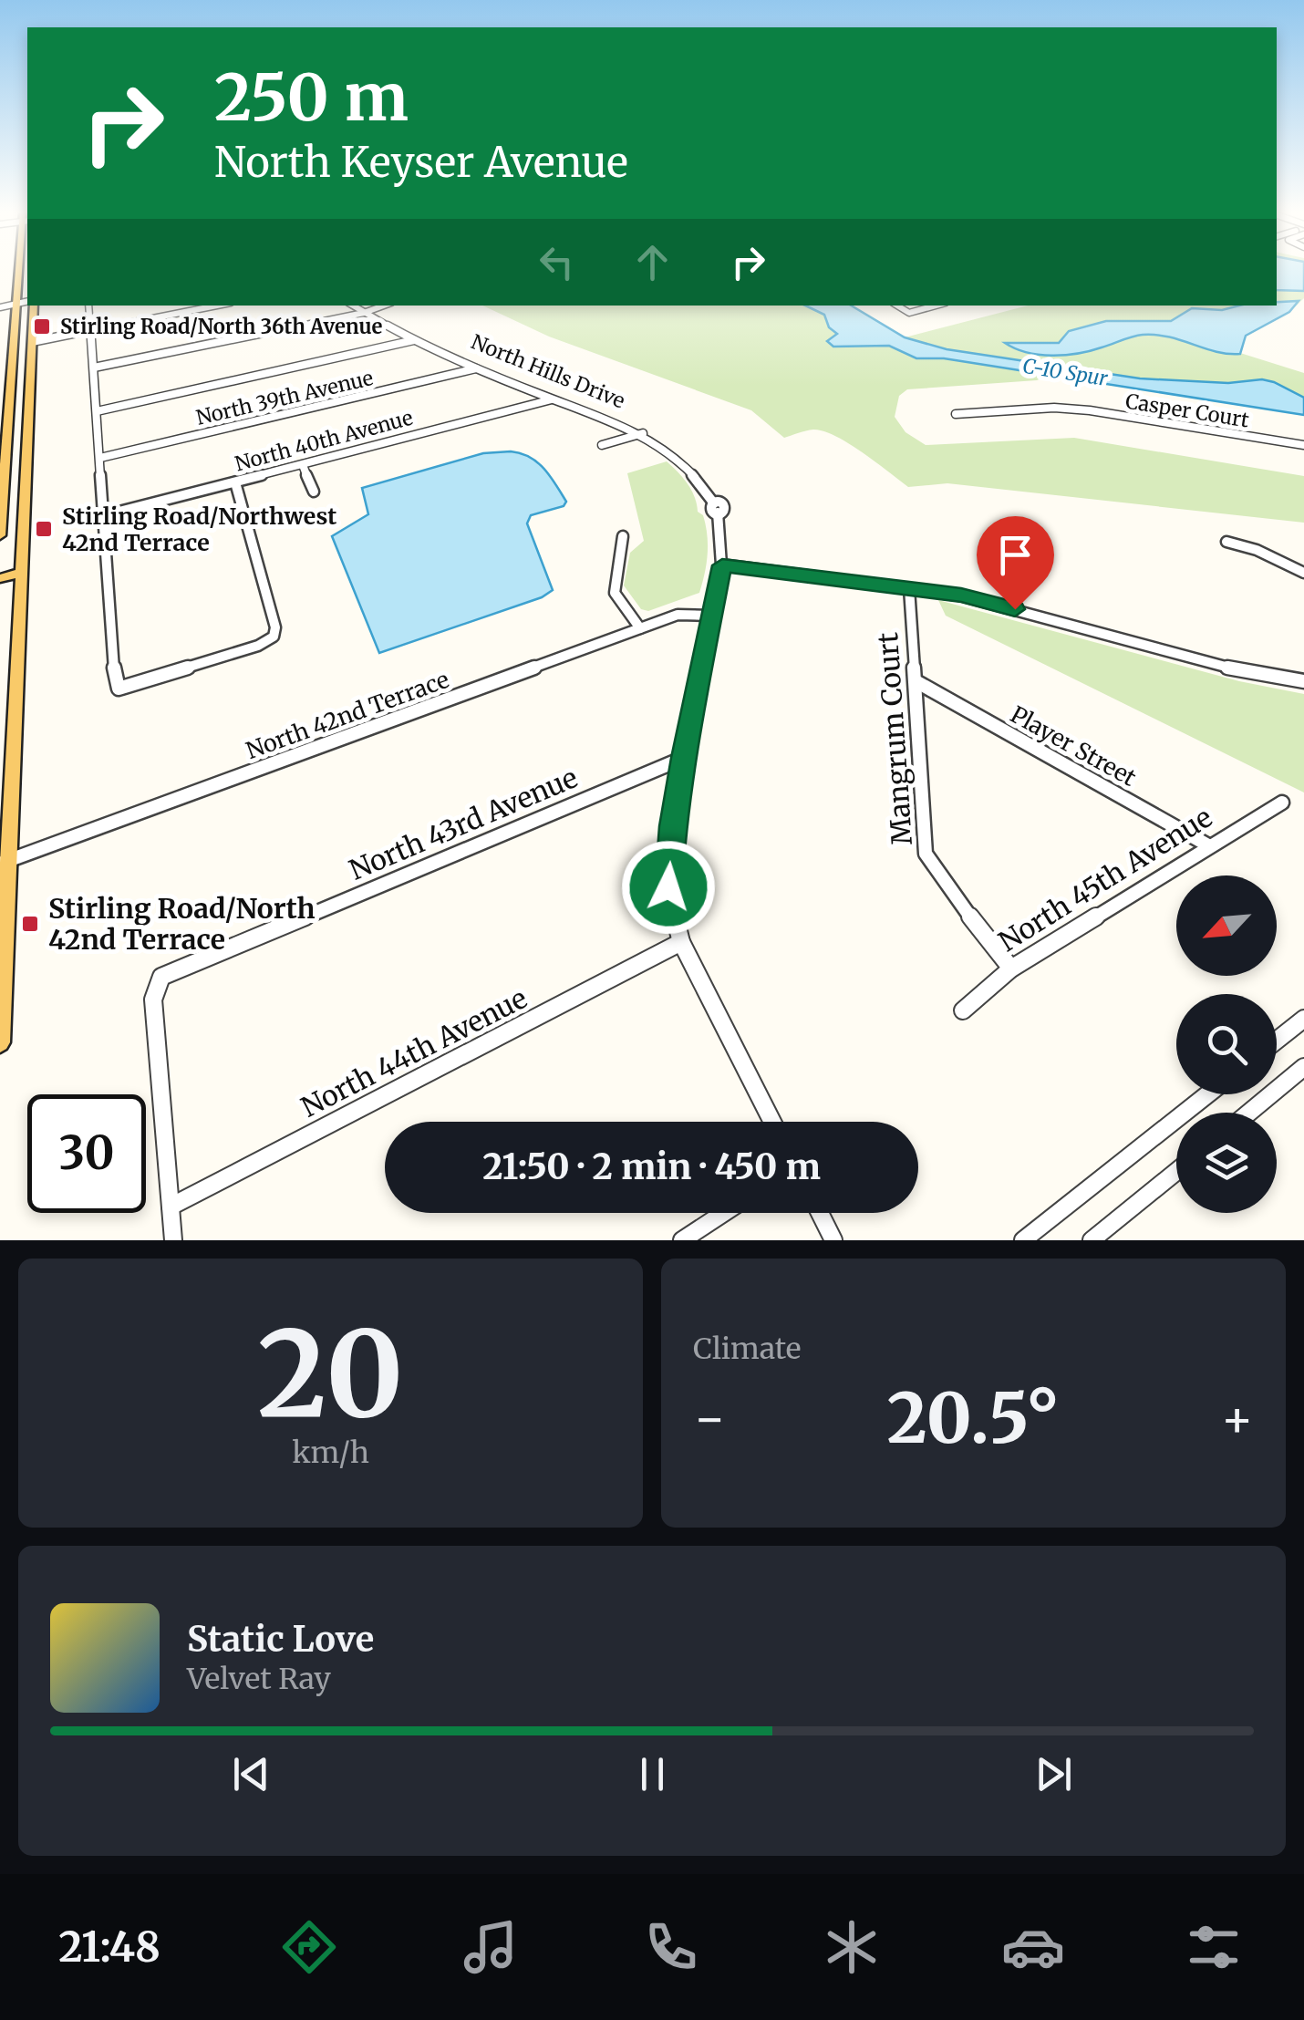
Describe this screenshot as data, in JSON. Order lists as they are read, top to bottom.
{
  "streets": {
    "street": [
      "North Hills Drive",
      "North 39th Avenue",
      "Casper Court",
      "North 40th Avenue",
      "North 42nd Terrace",
      "Mangrum Court",
      "Player Street",
      "North 43rd Avenue",
      "North 45th Avenue",
      "North 44th Avenue"
    ]
  },
  "crossings": [
    ["North Hills Drive", "North 39th Avenue"],
    ["North Hills Drive", "North 40th Avenue"],
    ["North Hills Drive", "North 42nd Terrace"],
    ["North Hills Drive", "North 43rd Avenue"],
    ["North Hills Drive", "North 44th Avenue"],
    ["Mangrum Court", "Player Street"],
    ["Mangrum Court", "North 45th Avenue"],
    ["Player Street", "North 45th Avenue"],
    ["North 43rd Avenue", "North 44th Avenue"]
  ],
  "water": ["C-10 Spur"],
  "places": {
    "transit": ["Stirling Road/North 36th Avenue", "Stirling Road/Northwest 42nd Terrace", "Stirling Road/North 42nd Terrace"]
  },
  "north": "bottom left",
  "page": {
    "turn": ["250 m", "North Keyser Avenue"],
    "limit": "30",
    "trip": "21:50 · 2 min · 450 m",
    "tile": [
      ["20", "km/h"],
      "Climate"
    ],
    "heat": ["−", "20.5°", "+"],
    "song": ["Static Love", "Velvet Ray"],
    "tabs": "21:48"
  }
}
